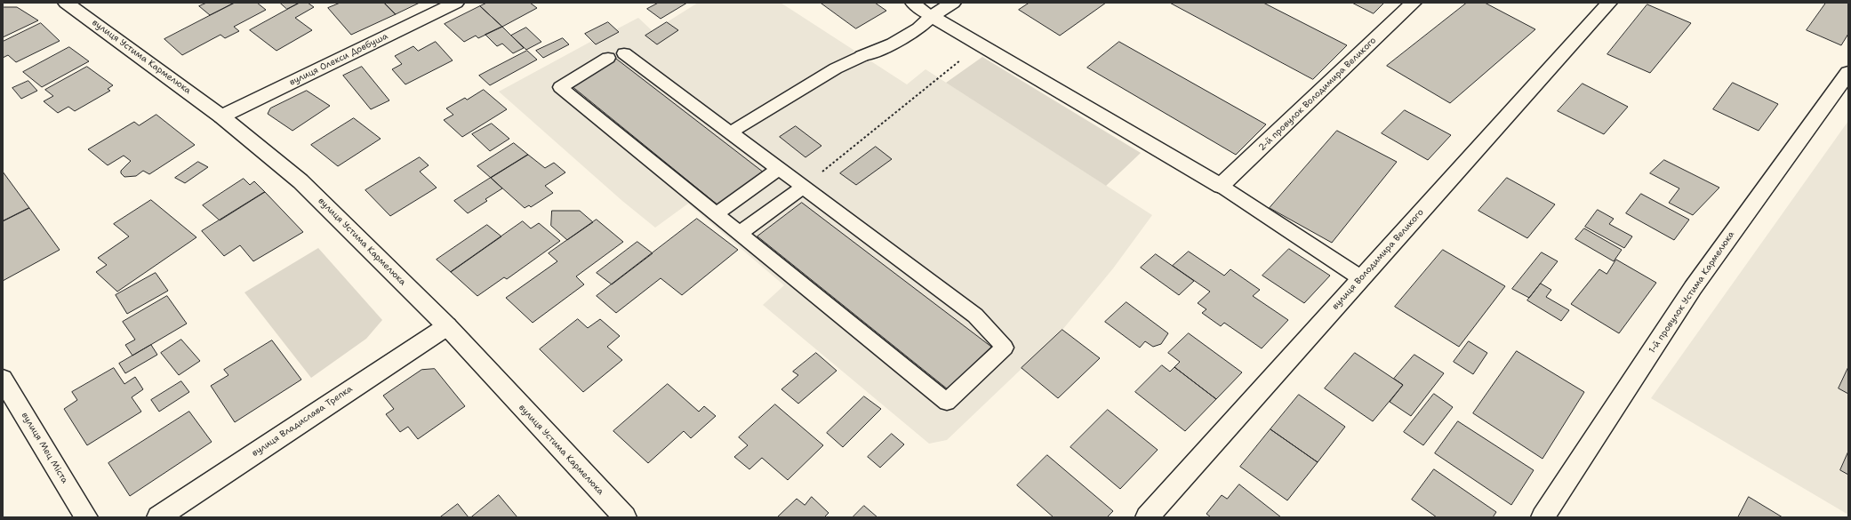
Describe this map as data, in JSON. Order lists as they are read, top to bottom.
{
  "streets": {
    "street": [
      "вулиця Устима Кармелюка",
      "вулиця Олекси Довбуша",
      "2-й провулок Володимира Великого",
      "вулиця Володимира Великого",
      "1-й провулок Устима Кармелюка",
      "вулиця Владислава Трепка",
      "вулиця Мец Міста"
    ]
  },
  "crossings": [
    ["вулиця Устима Кармелюка", "вулиця Олекси Довбуша"],
    ["вулиця Устима Кармелюка", "вулиця Владислава Трепка"]
  ]
}
